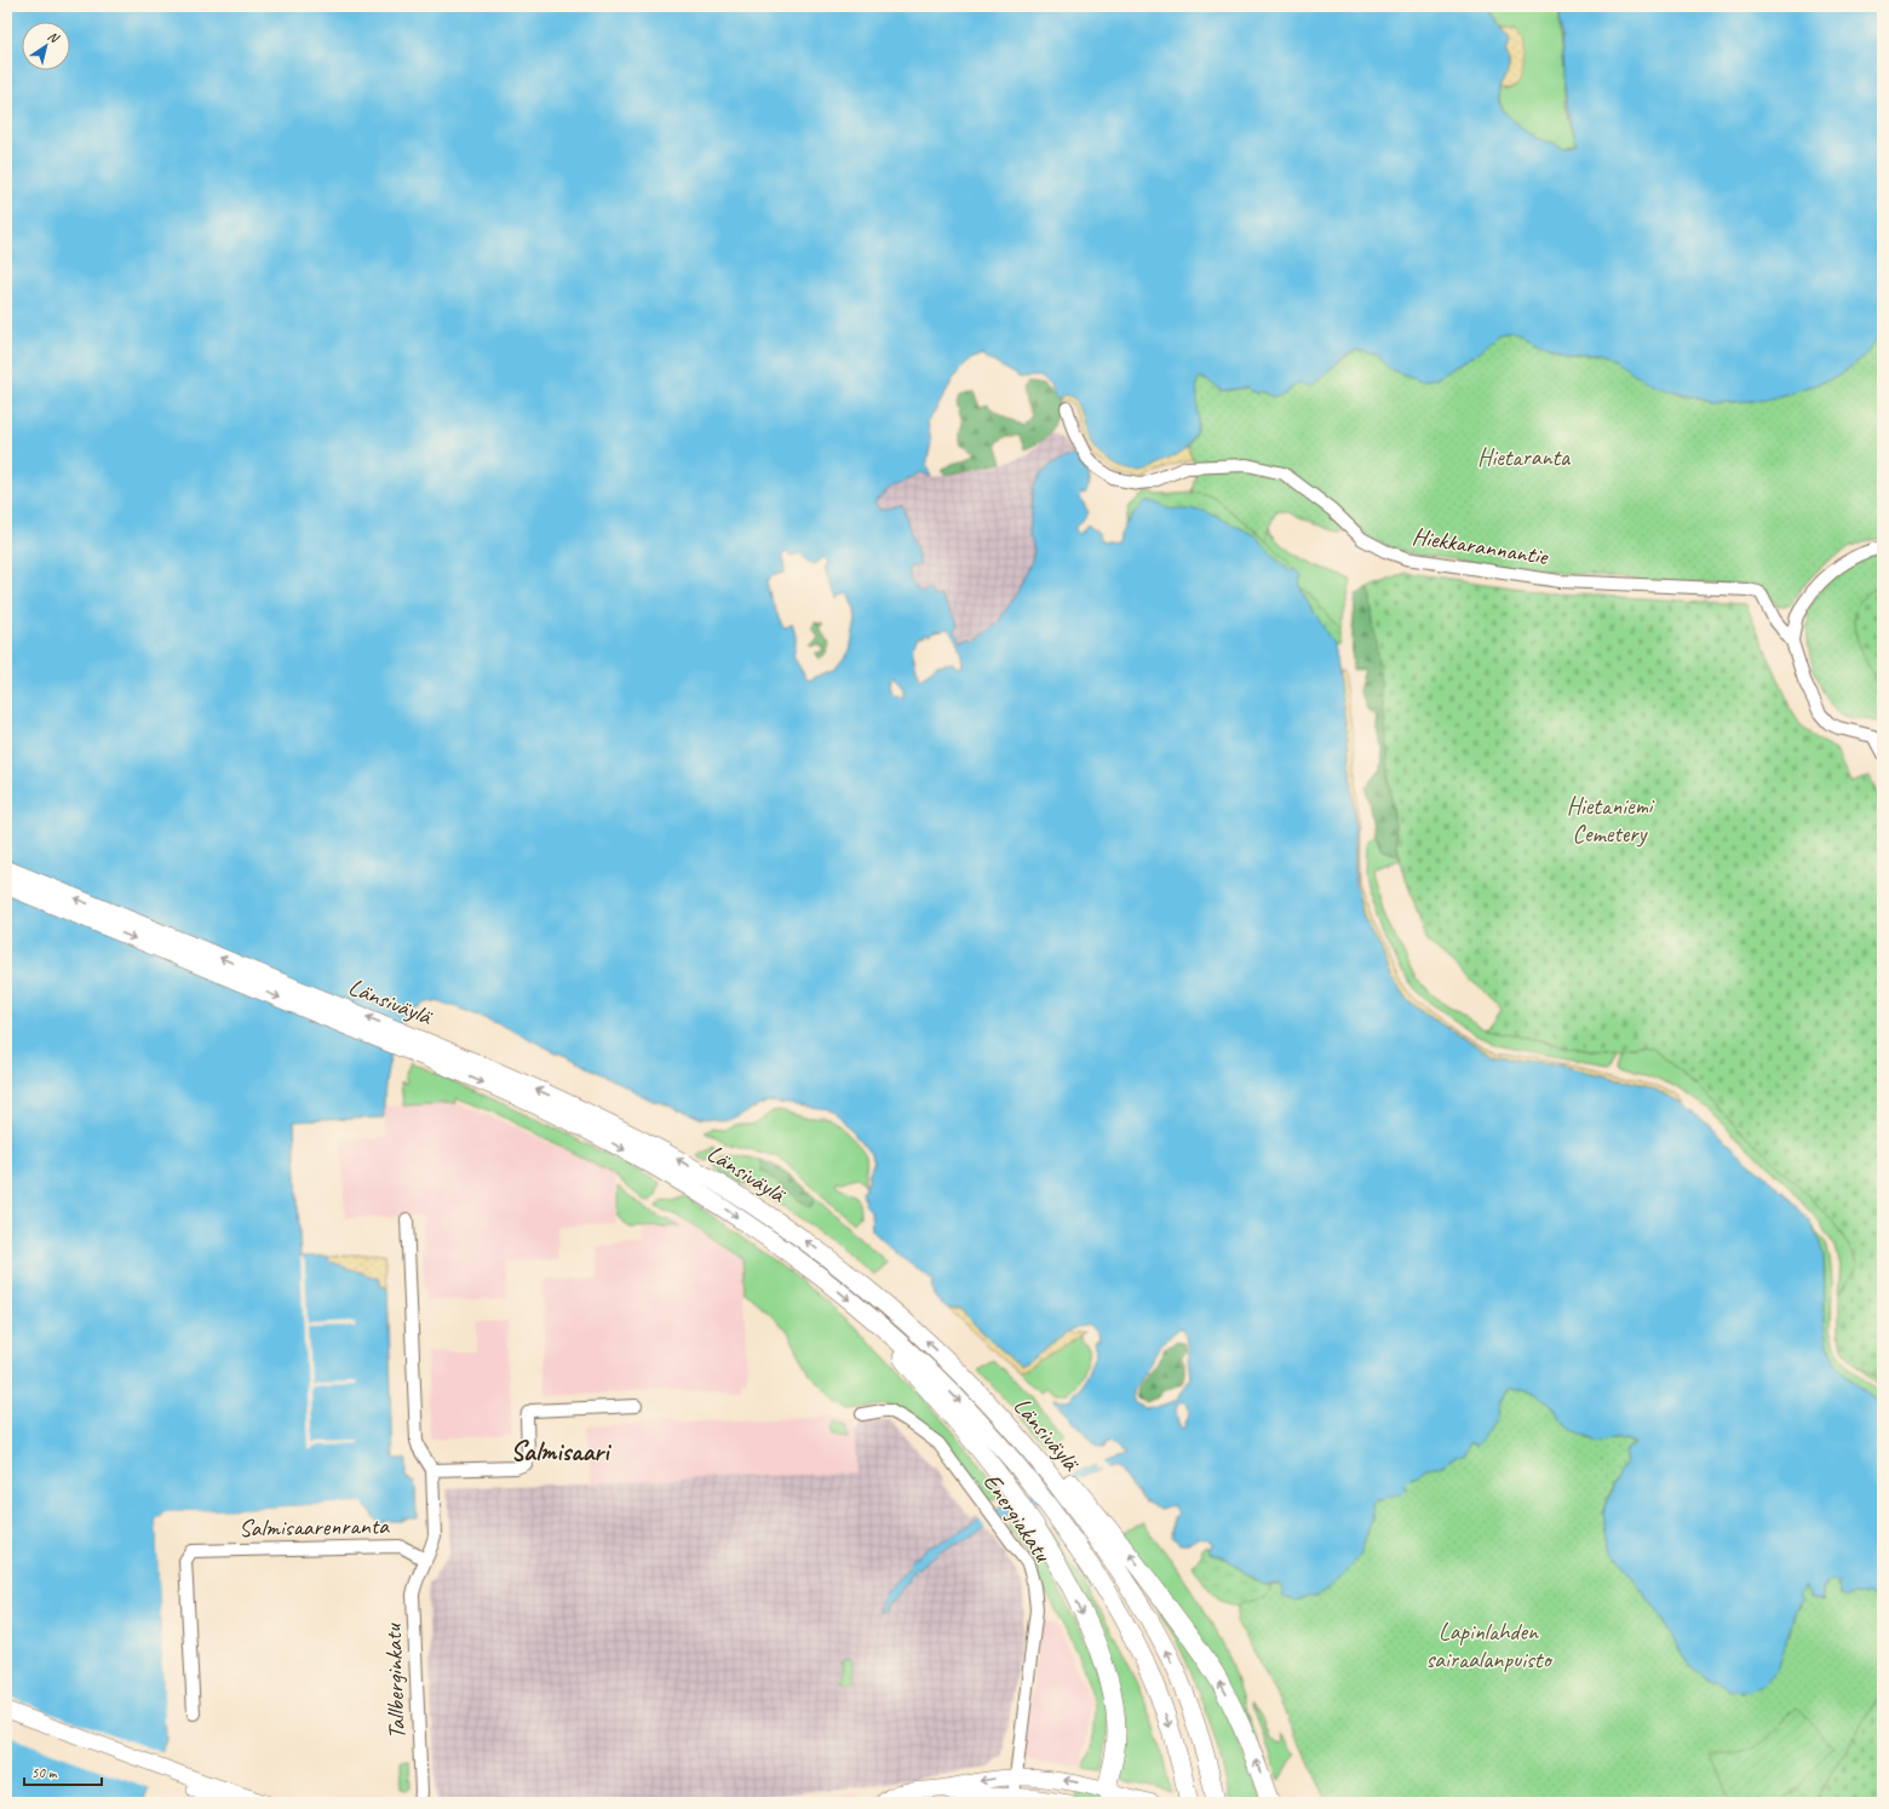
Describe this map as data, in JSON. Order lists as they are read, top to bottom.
{
  "streets": {
    "highway": ["Länsiväylä"],
    "street": [
      "Hiekkarannantie",
      "Energiakatu",
      "Salmisaarenranta",
      "Tallberginkatu"
    ]
  },
  "crossings": [
    ["Salmisaarenranta", "Tallberginkatu"]
  ],
  "districts": ["Salmisaari"],
  "parks": ["Hietaranta", "Hietaniemi Cemetery", "Lapinlahden sairaalanpuisto"],
  "scale_bar": "50 m",
  "north": "top right"
}
